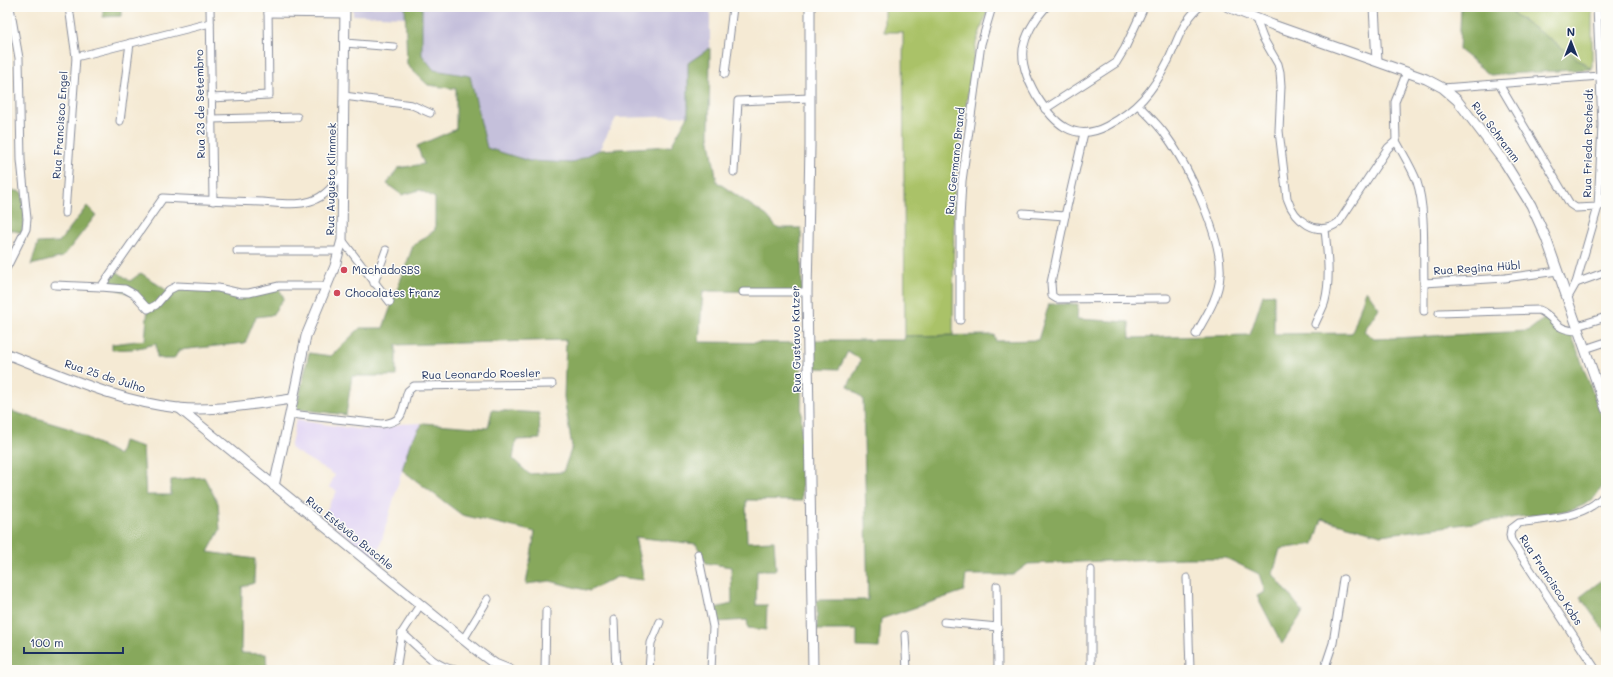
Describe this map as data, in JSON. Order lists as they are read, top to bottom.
{
  "streets": {
    "street": [
      "Rua 23 de Setembro",
      "Rua Francisco Engel",
      "Rua Schramm",
      "Rua Frieda Pscheidt",
      "Rua Germano Brand",
      "Rua Augusto Klimmek",
      "Rua Regina Hübl",
      "Rua Gustavo Katzer",
      "Rua Leonardo Roesler",
      "Rua 25 de Julho",
      "Rua Estêvão Buschle",
      "Rua Francisco Kobs"
    ]
  },
  "crossings": [
    ["Rua 23 de Setembro", "Rua Francisco Engel"],
    ["Rua Schramm", "Rua Frieda Pscheidt"],
    ["Rua Schramm", "Rua Regina Hübl"],
    ["Rua Augusto Klimmek", "Rua Leonardo Roesler"],
    ["Rua Augusto Klimmek", "Rua 25 de Julho"],
    ["Rua Augusto Klimmek", "Rua Estêvão Buschle"],
    ["Rua 25 de Julho", "Rua Estêvão Buschle"]
  ],
  "places": ["MachadoSBS", "Chocolates Franz"],
  "scale_bar": "100 m",
  "north": "top"
}
